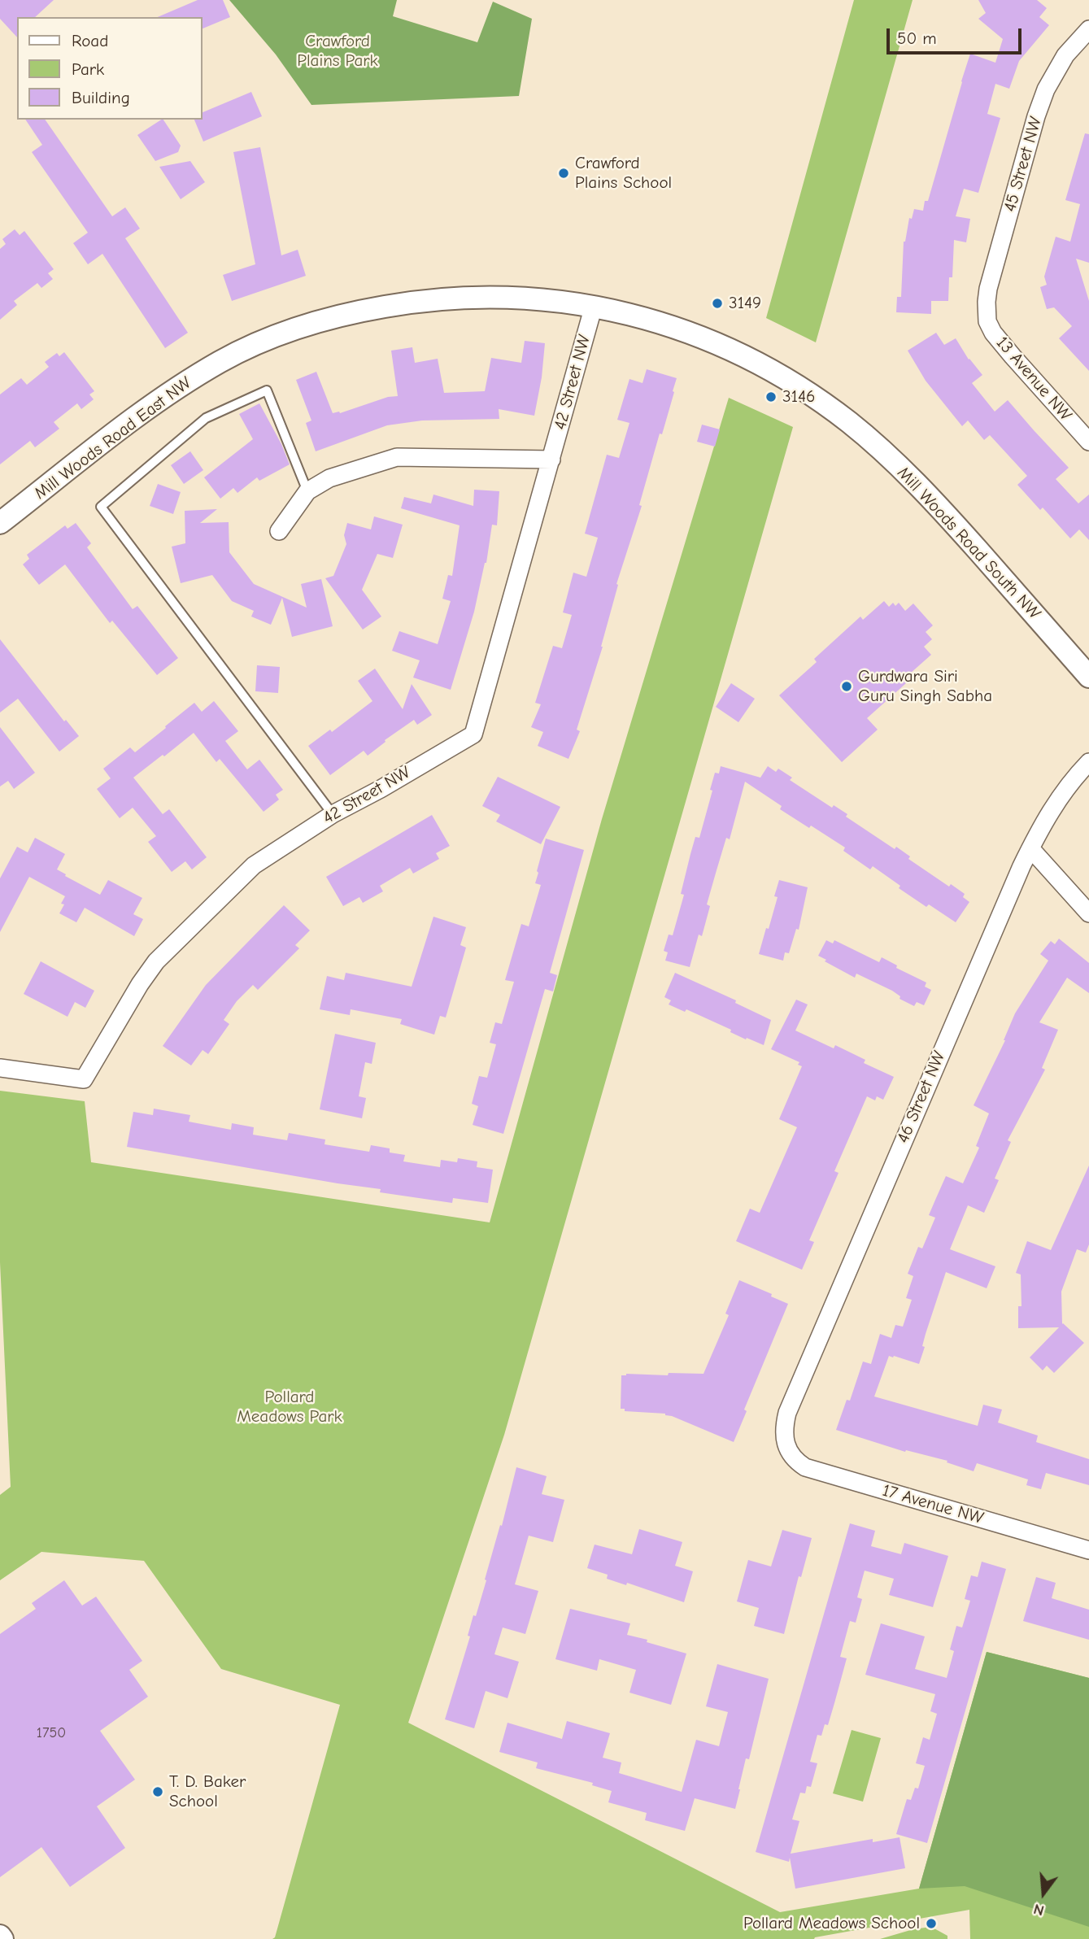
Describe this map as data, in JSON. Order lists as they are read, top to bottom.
{
  "streets": {
    "street": [
      "45 Street NW",
      "13 Avenue NW",
      "42 Street NW",
      "Mill Woods Road East NW",
      "Mill Woods Road South NW",
      "46 Street NW",
      "17 Avenue NW"
    ]
  },
  "crossings": [
    ["45 Street NW", "13 Avenue NW"],
    ["42 Street NW", "Mill Woods Road East NW"],
    ["42 Street NW", "Mill Woods Road South NW"],
    ["Mill Woods Road East NW", "Mill Woods Road South NW"],
    ["46 Street NW", "17 Avenue NW"]
  ],
  "parks": ["Crawford Plains Park", "Pollard Meadows Park"],
  "places": [
    "Crawford Plains School",
    "3149",
    "3146",
    "Gurdwara Siri Guru Singh Sabha",
    "T. D. Baker School",
    "Pollard Meadows School"
  ],
  "house_numbers": ["1750"],
  "legend": ["Road", "Park", "Building"],
  "scale_bar": "50 m",
  "north": "bottom"
}
